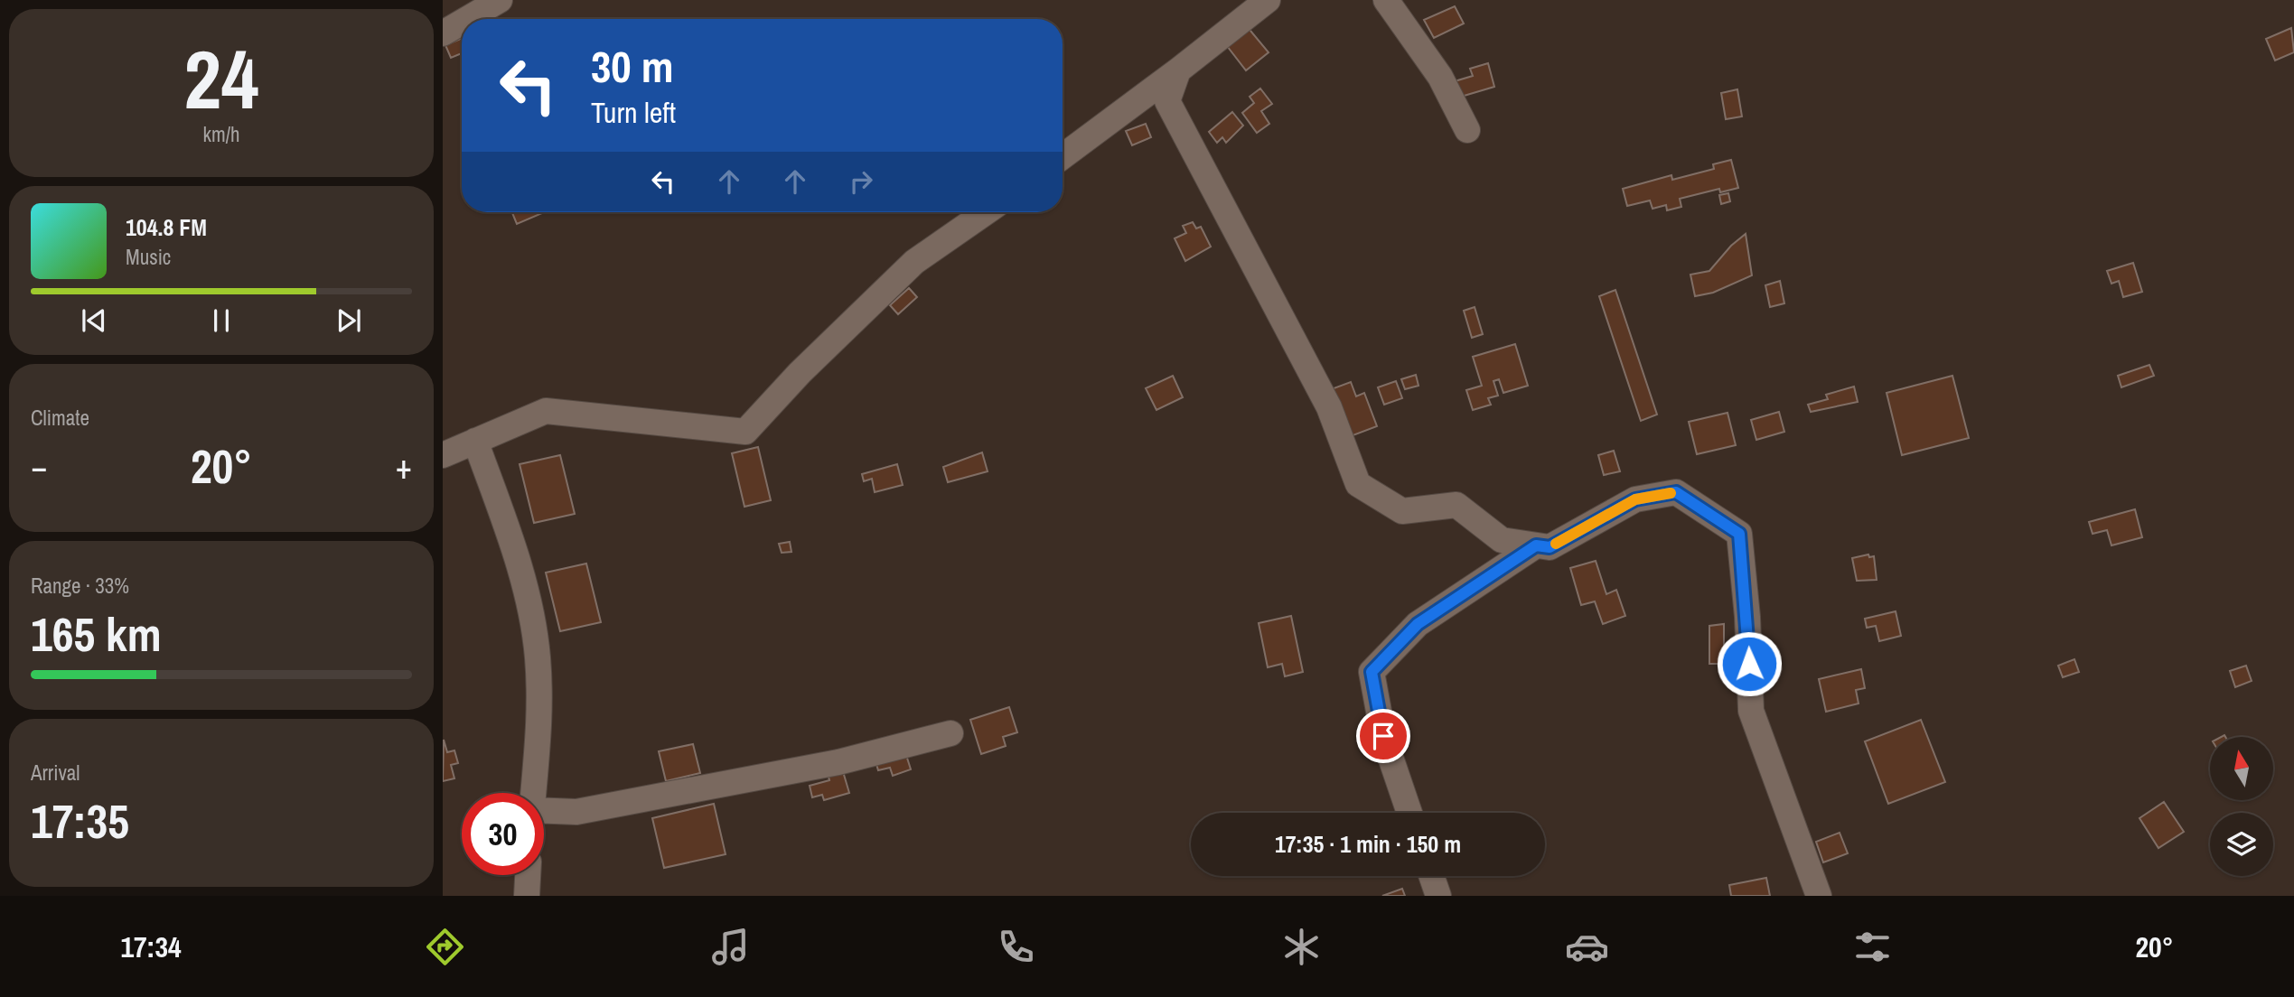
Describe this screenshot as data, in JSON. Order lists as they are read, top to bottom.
{
  "north": "top",
  "page": {
    "tile": [
      ["24", "km/h"],
      "Climate",
      ["Range · 33%", "165 km"],
      ["Arrival", "17:35"]
    ],
    "turn": ["30 m", "Turn left"],
    "song": ["104.8 FM", "Music"],
    "heat": ["−", "20°", "+"],
    "limit": "30",
    "trip": "17:35 · 1 min · 150 m",
    "tabs": ["17:34", "20°"]
  }
}
